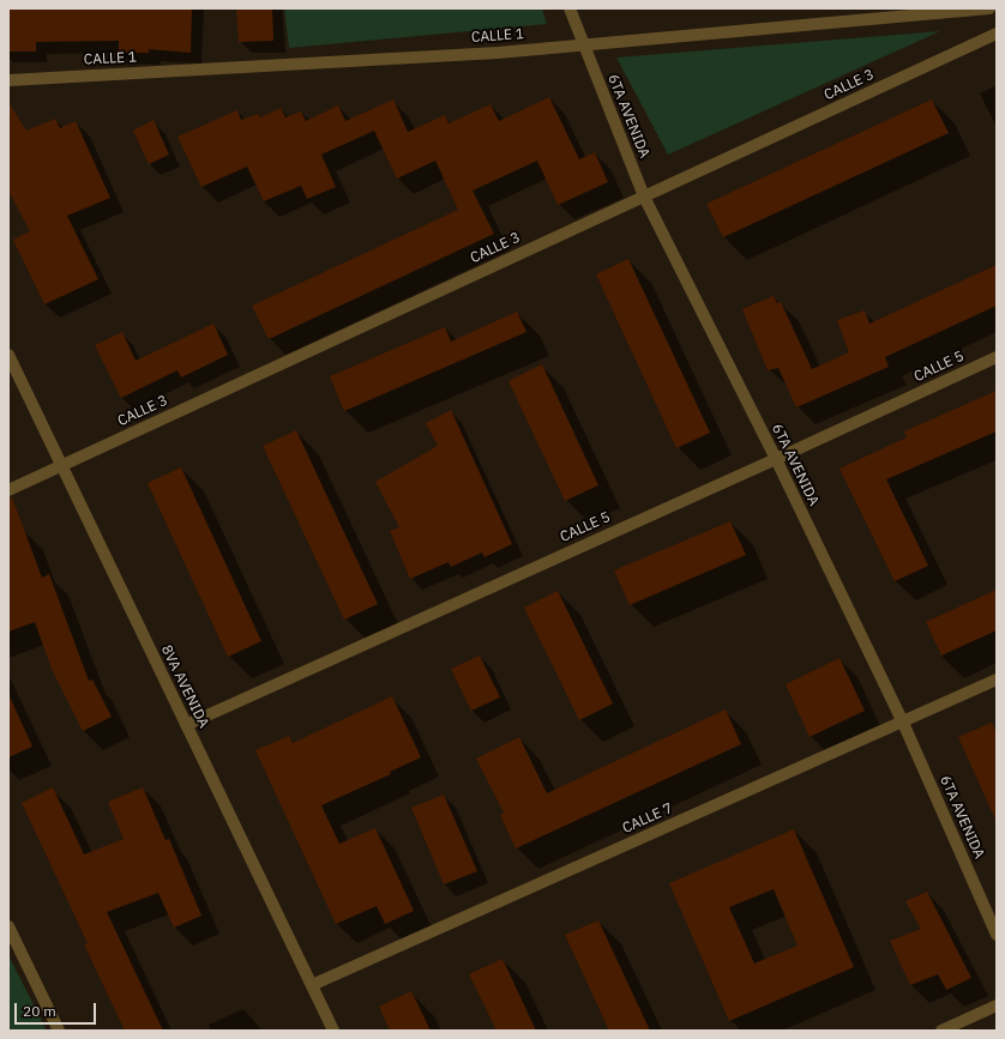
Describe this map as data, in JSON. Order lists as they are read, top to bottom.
{
  "streets": {
    "street": [
      "CALLE 1",
      "CALLE 3",
      "6TA AVENIDA",
      "CALLE 5",
      "8VA AVENIDA",
      "CALLE 7"
    ]
  },
  "crossings": [
    ["CALLE 1", "6TA AVENIDA"],
    ["CALLE 3", "6TA AVENIDA"],
    ["CALLE 3", "8VA AVENIDA"],
    ["6TA AVENIDA", "CALLE 5"],
    ["6TA AVENIDA", "CALLE 7"],
    ["CALLE 5", "8VA AVENIDA"],
    ["8VA AVENIDA", "CALLE 7"]
  ],
  "scale_bar": "20 m"
}
